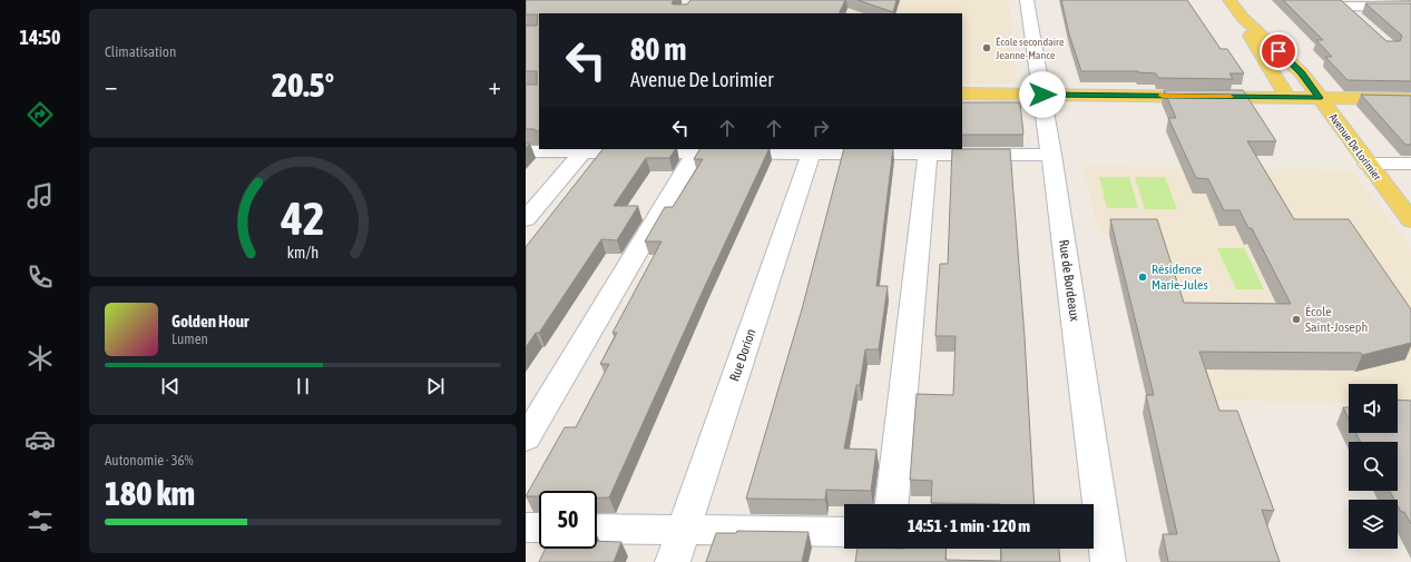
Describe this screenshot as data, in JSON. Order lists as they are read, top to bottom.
{
  "streets": {
    "main road": ["Avenue De Lorimier"],
    "street": ["Rue de Bordeaux", "Rue Dorion"]
  },
  "places": ["École secondaire Jeanne-Mance", "Résidence Marie-Jules", "École Saint-Joseph"],
  "page": {
    "tabs": "14:50",
    "tile": [
      "Climatisation",
      ["Autonomie · 36%", "180 km"]
    ],
    "turn": ["80 m", "Avenue De Lorimier"],
    "heat": ["−", "20.5°", "+"],
    "song": ["Golden Hour", "Lumen"],
    "limit": "50",
    "trip": "14:51 · 1 min · 120 m",
    "gauge": ["42", "km/h"]
  }
}
